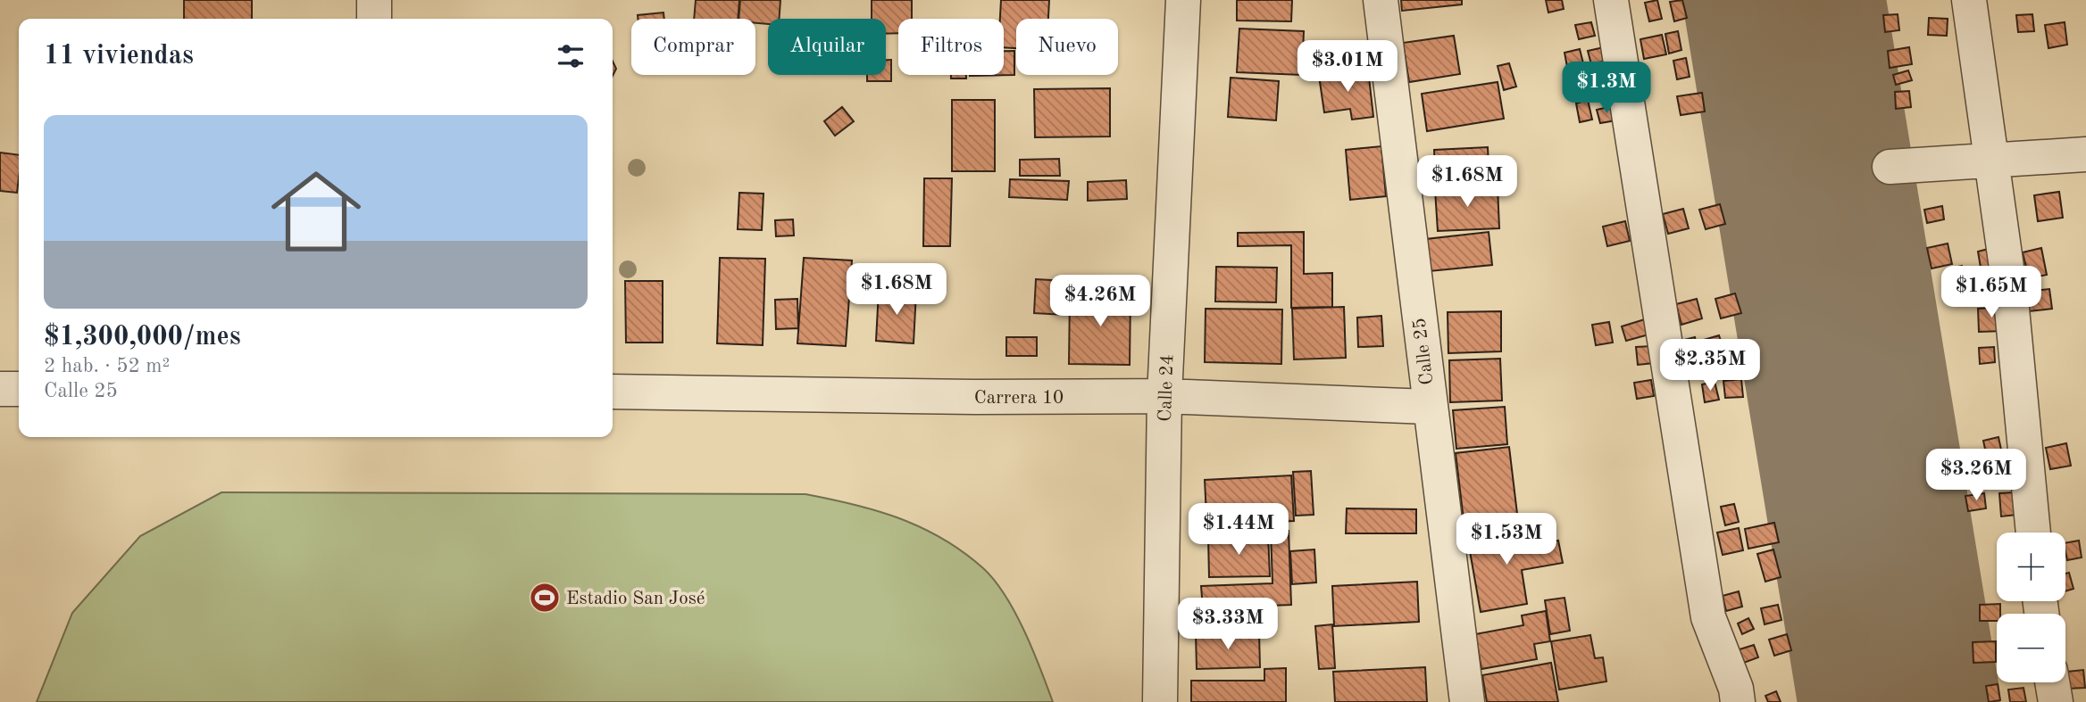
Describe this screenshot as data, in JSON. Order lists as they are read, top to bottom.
{
  "streets": {
    "street": ["Calle 25", "Calle 24", "Carrera 10"]
  },
  "crossings": [
    ["Calle 25", "Carrera 10"],
    ["Calle 24", "Carrera 10"]
  ],
  "places": {
    "sports": ["Estadio San José"]
  },
  "page": {
    "chip": [
      "Comprar",
      "Alquilar",
      "Filtros",
      "Nuevo"
    ],
    "heading": "11 viviendas",
    "price": [
      "$3.01M",
      "$1.3M",
      "$1.68M",
      "$1.68M",
      "$1.65M",
      "$4.26M",
      "$2.35M",
      "$3.26M",
      "$1.44M",
      "$1.53M",
      "$3.33M"
    ],
    "list": [
      {
        "name": "$1,300,000/mes",
        "note": "2 hab. · 52 m² · Calle 25"
      }
    ],
    "map_buttons": ["+", "−"]
  }
}
